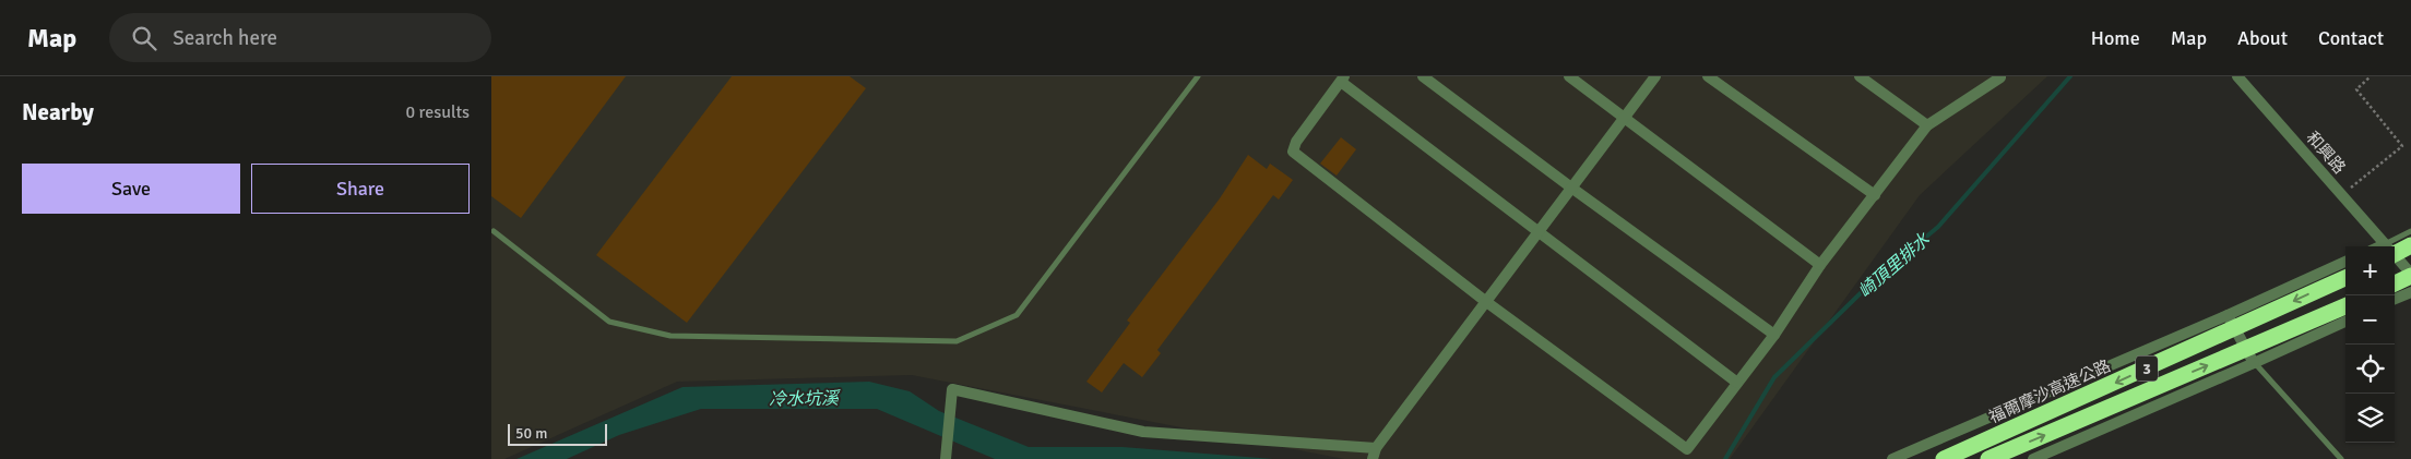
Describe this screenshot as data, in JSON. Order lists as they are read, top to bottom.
{
  "streets": {
    "highway": ["3", "福爾摩沙高速公路"],
    "street": ["和興路"]
  },
  "water": ["崎頂里排水", "冷水坑溪"],
  "scale_bar": "50 m",
  "page": {
    "header": "Map",
    "search": "Search here",
    "nav": [
      "Home",
      "Map",
      "About",
      "Contact"
    ],
    "heading": ["Nearby", "0 results"],
    "buttons": ["Save", "Share"],
    "map_buttons": ["+", "−"],
    "scale": "50 m"
  }
}
